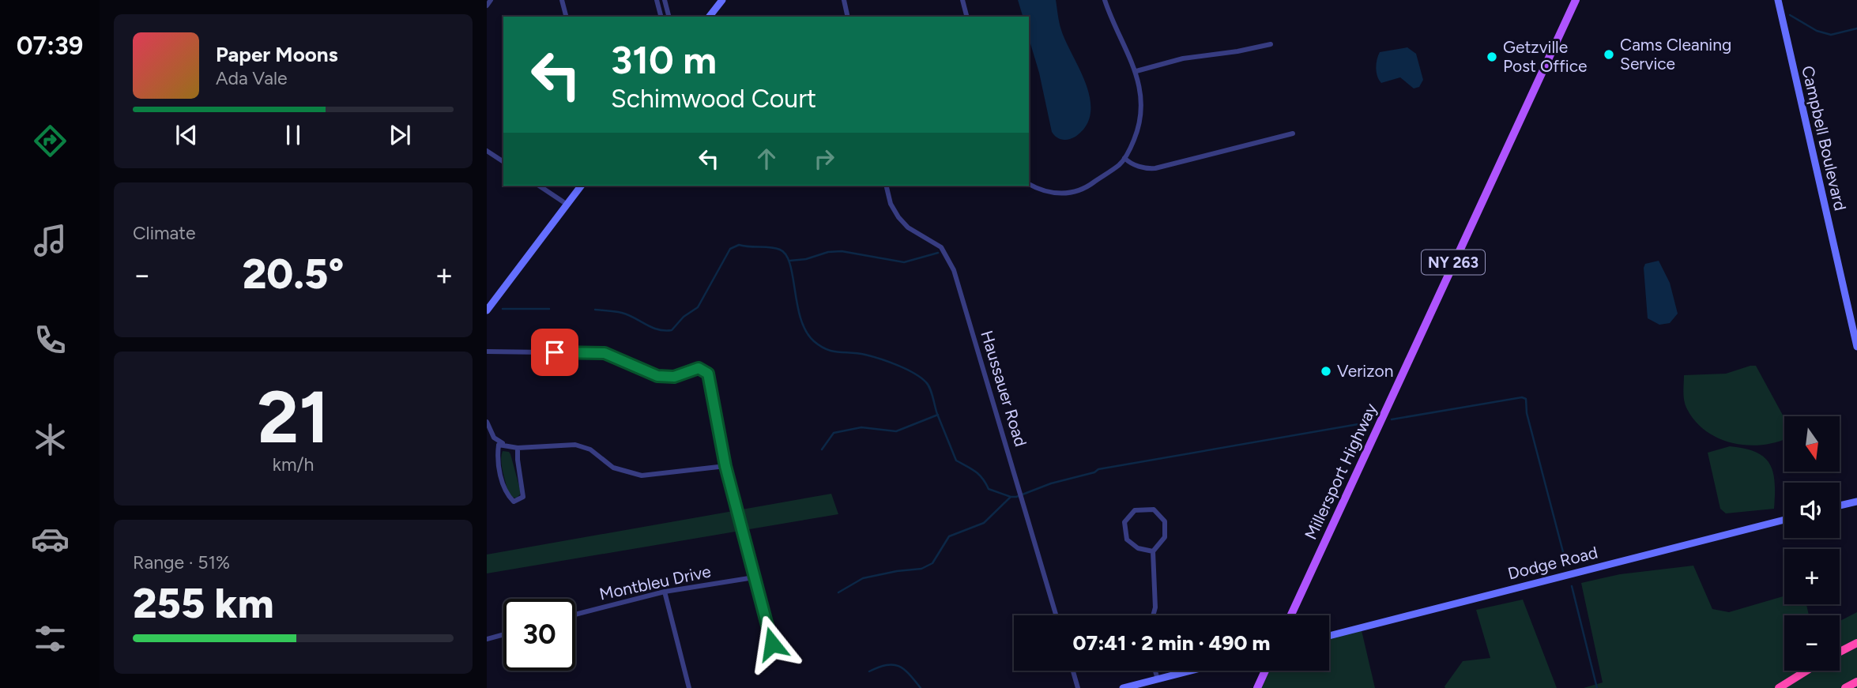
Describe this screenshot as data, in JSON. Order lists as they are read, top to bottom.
{
  "streets": {
    "main road": ["NY 263", "Millersport Highway"],
    "street": [
      "Campbell Boulevard",
      "Haussauer Road",
      "Dodge Road",
      "Montbleu Drive"
    ]
  },
  "places": ["Cams Cleaning Service", "Getzville Post Office", "Verizon"],
  "north": "bottom",
  "page": {
    "tabs": "07:39",
    "turn": ["310 m", "Schimwood Court"],
    "song": ["Paper Moons", "Ada Vale"],
    "tile": [
      "Climate",
      ["21", "km/h"],
      ["Range · 51%", "255 km"]
    ],
    "heat": ["−", "20.5°", "+"],
    "map_buttons": ["+", "−"],
    "limit": "30",
    "trip": "07:41 · 2 min · 490 m"
  }
}
